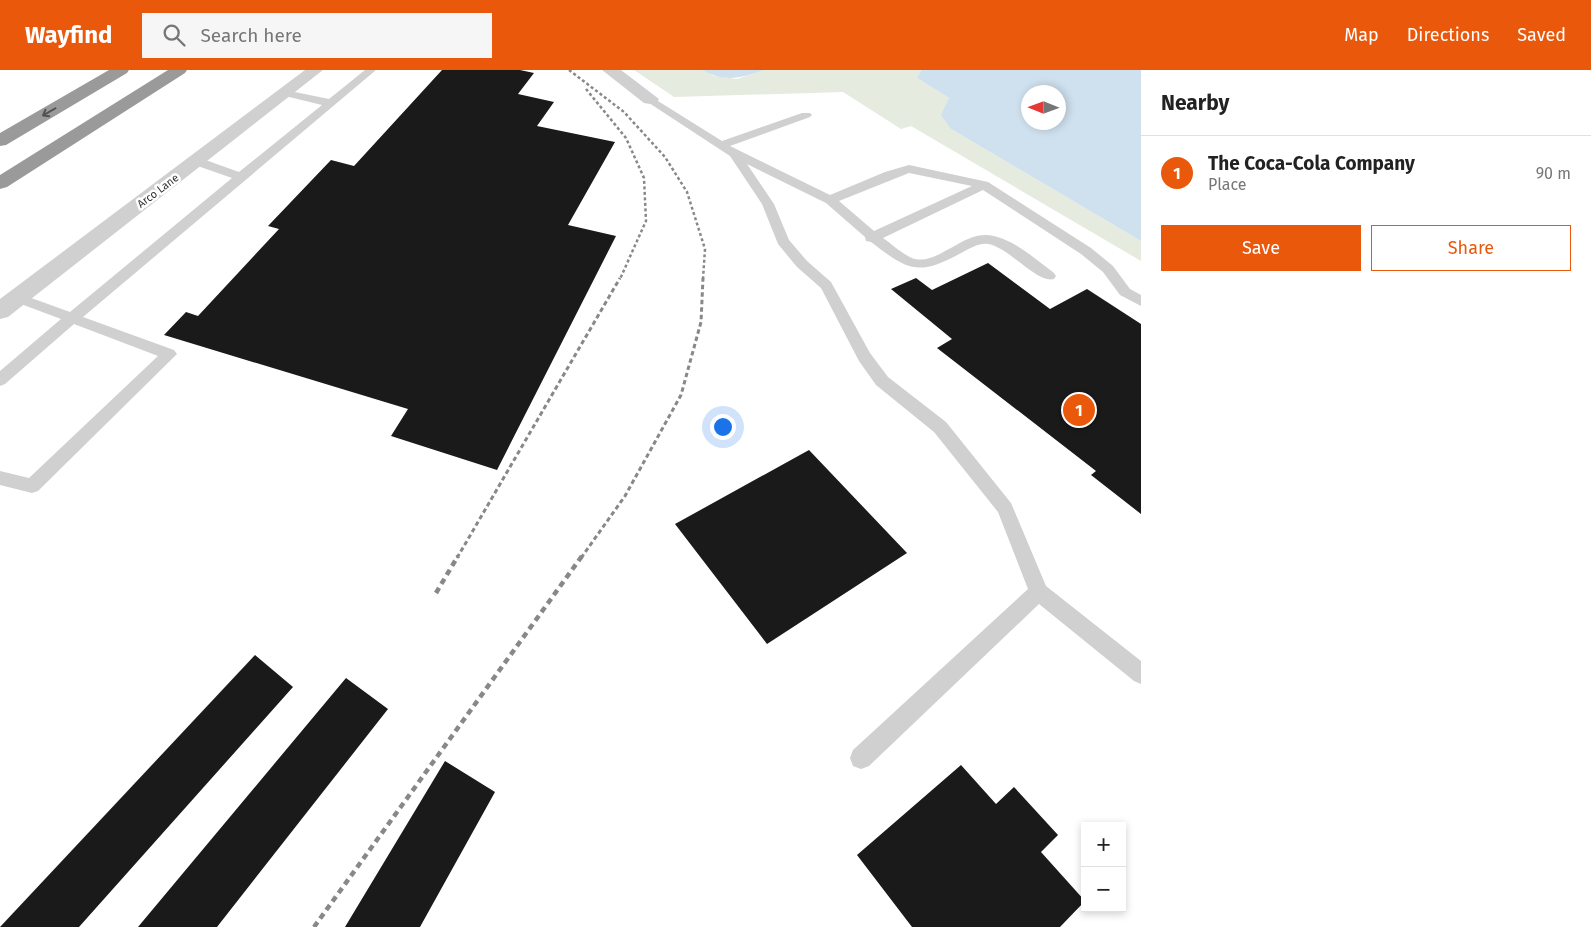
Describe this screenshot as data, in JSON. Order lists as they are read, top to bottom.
{
  "streets": {
    "street": ["Arco Lane"]
  },
  "north": "left",
  "page": {
    "header": "Wayfind",
    "search": "Search here",
    "nav": ["Map", "Directions", "Saved"],
    "heading": "Nearby",
    "list": [
      {
        "mark": "1",
        "name": "The Coca-Cola Company",
        "note": "Place",
        "value": "90 m"
      }
    ],
    "buttons": ["Save", "Share"],
    "pins": "1",
    "map_buttons": ["+", "−"]
  }
}
